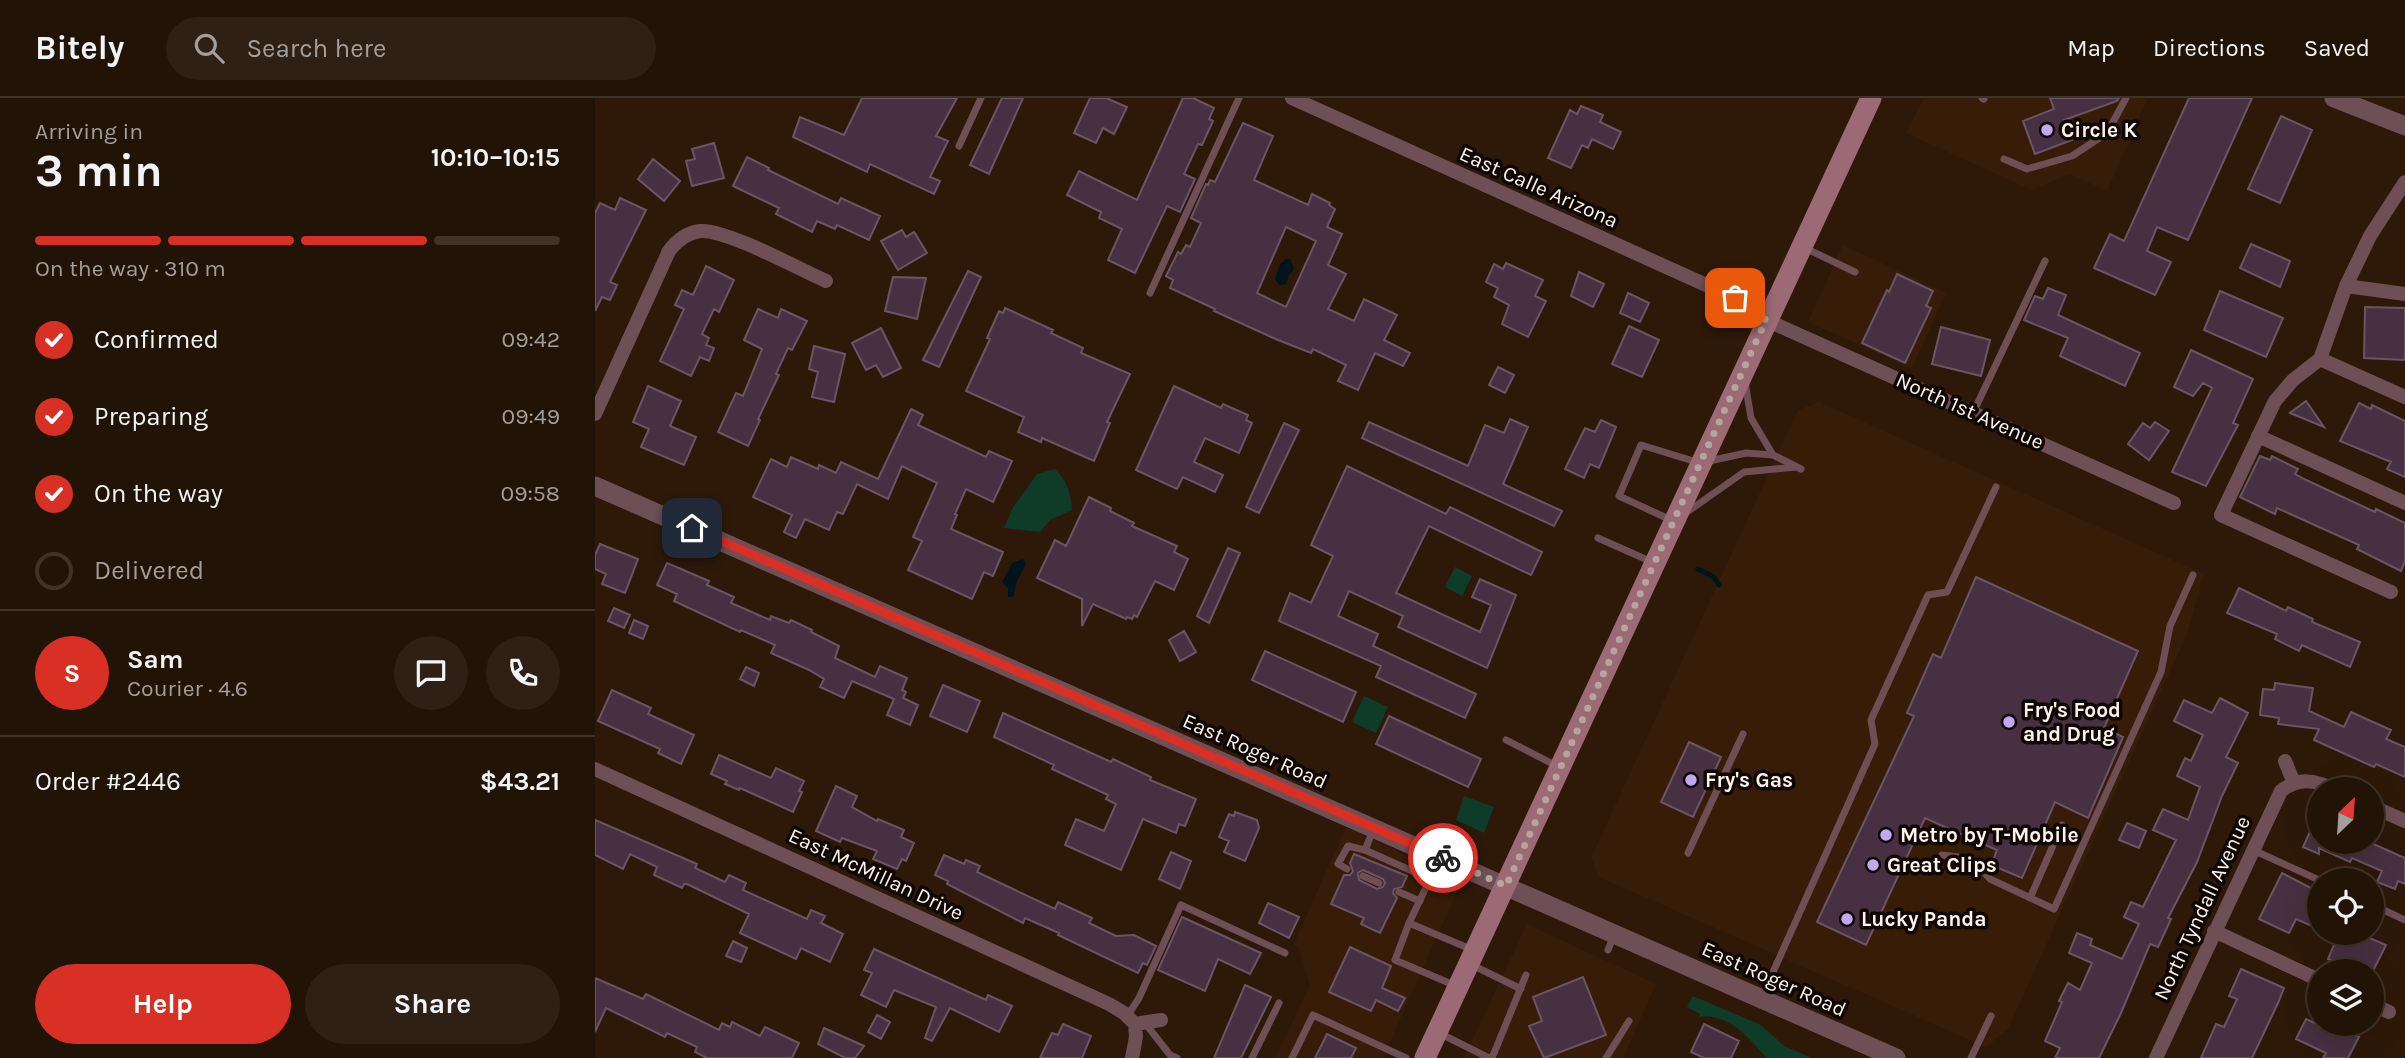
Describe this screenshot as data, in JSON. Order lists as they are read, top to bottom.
{
  "streets": {
    "street": [
      "East Calle Arizona",
      "North 1st Avenue",
      "East Roger Road",
      "East McMillan Drive",
      "North Tyndall Avenue"
    ]
  },
  "crossings": [
    ["East Calle Arizona", "North 1st Avenue"]
  ],
  "places": [
    "Circle K",
    "Fry's Food and Drug",
    "Fry's Gas",
    "Metro by T-Mobile",
    "Great Clips",
    "Lucky Panda"
  ],
  "north": "top right",
  "page": {
    "header": "Bitely",
    "search": "Search here",
    "nav": ["Map", "Directions", "Saved"],
    "heading": ["3 min", "Arriving in", "10:10–10:15"],
    "panel": [
      "Sam",
      "Courier · 4.6",
      "Order #2446",
      "$43.21"
    ],
    "bar": "On the way · 310 m",
    "list": [
      ["Confirmed", "09:42"],
      ["Preparing", "09:49"],
      ["On the way", "09:58"],
      "Delivered"
    ],
    "round": "S",
    "buttons": ["Help", "Share"]
  }
}
